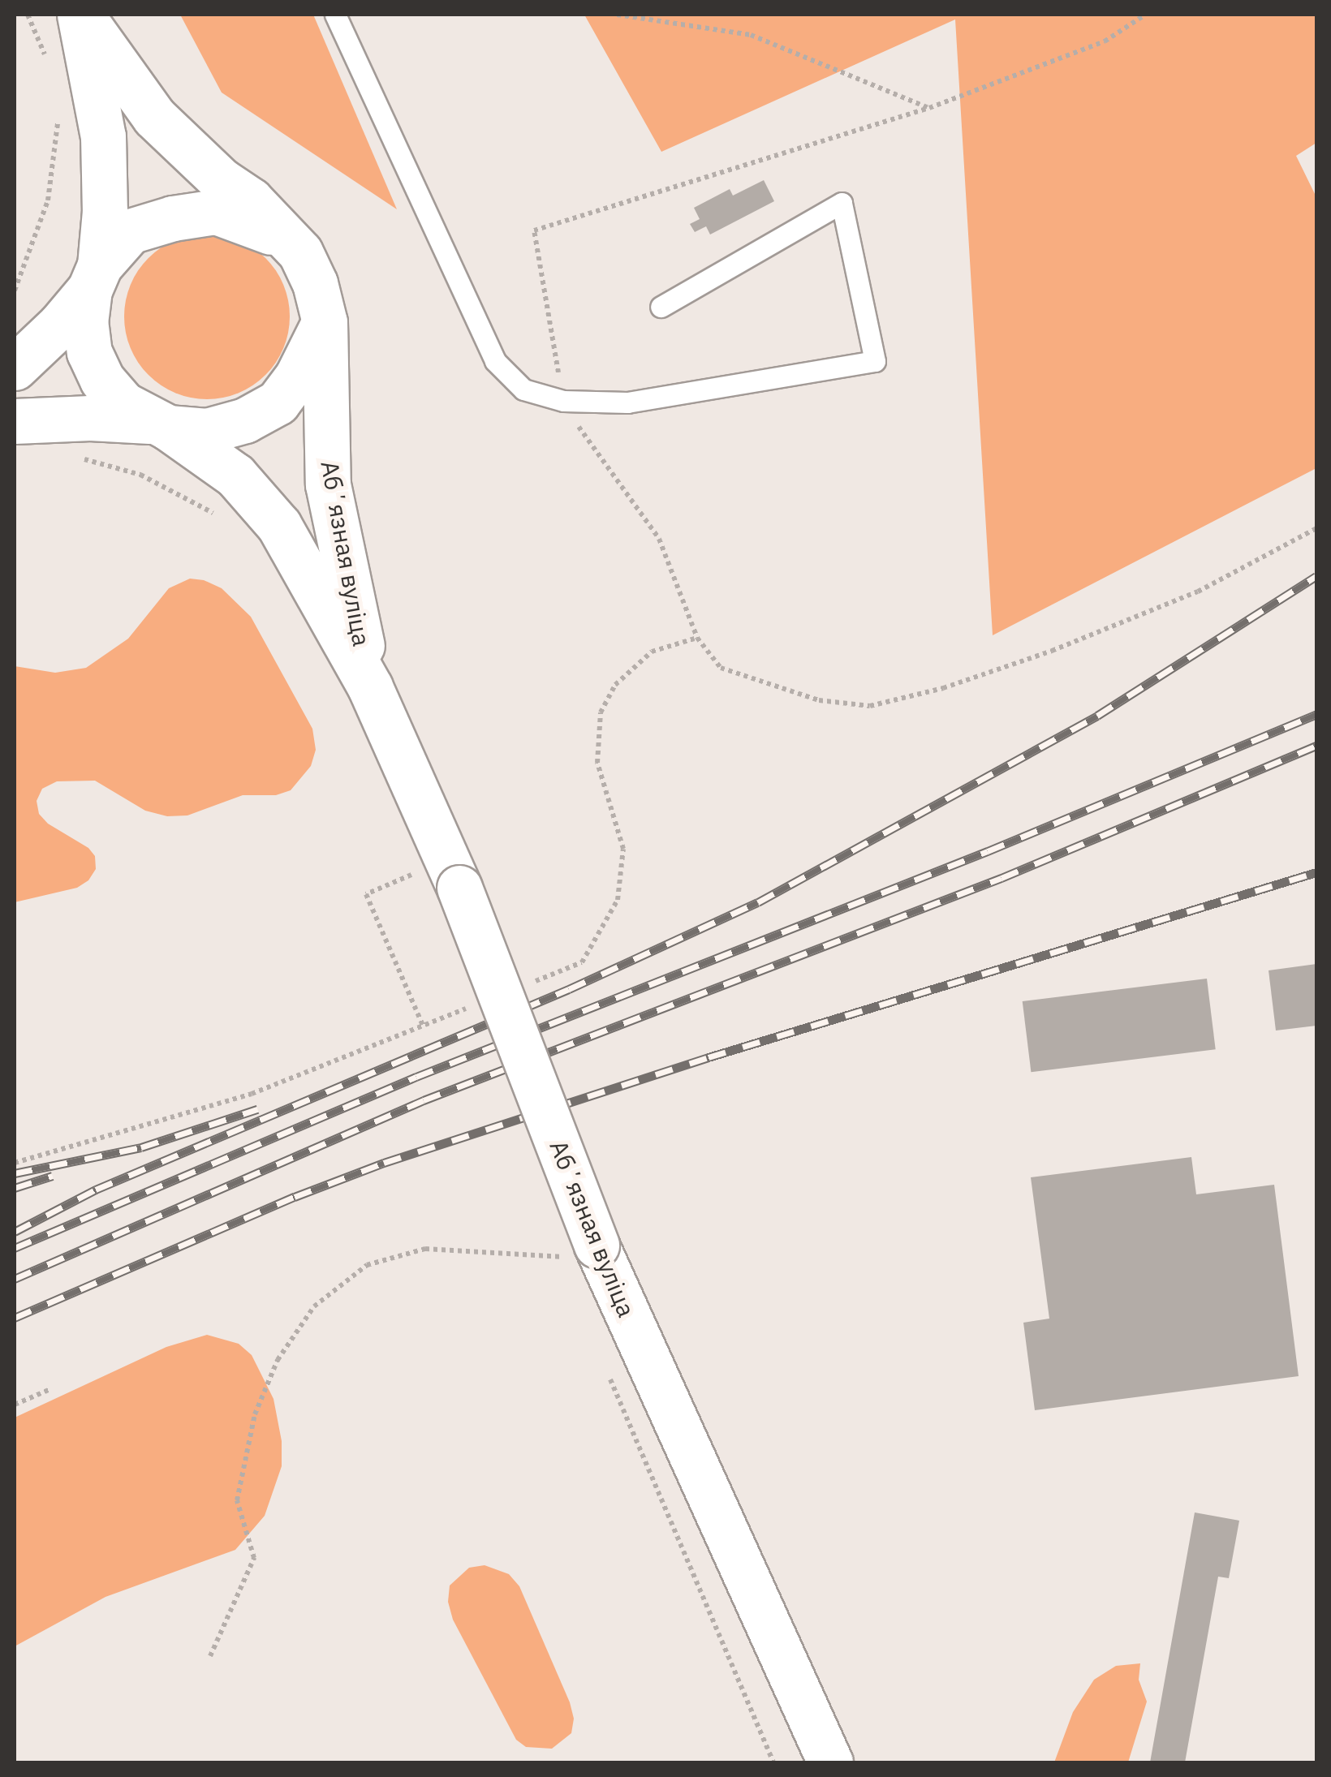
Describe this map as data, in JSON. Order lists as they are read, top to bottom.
{
  "streets": {
    "main road": ["Абʼязная вуліца"]
  }
}
